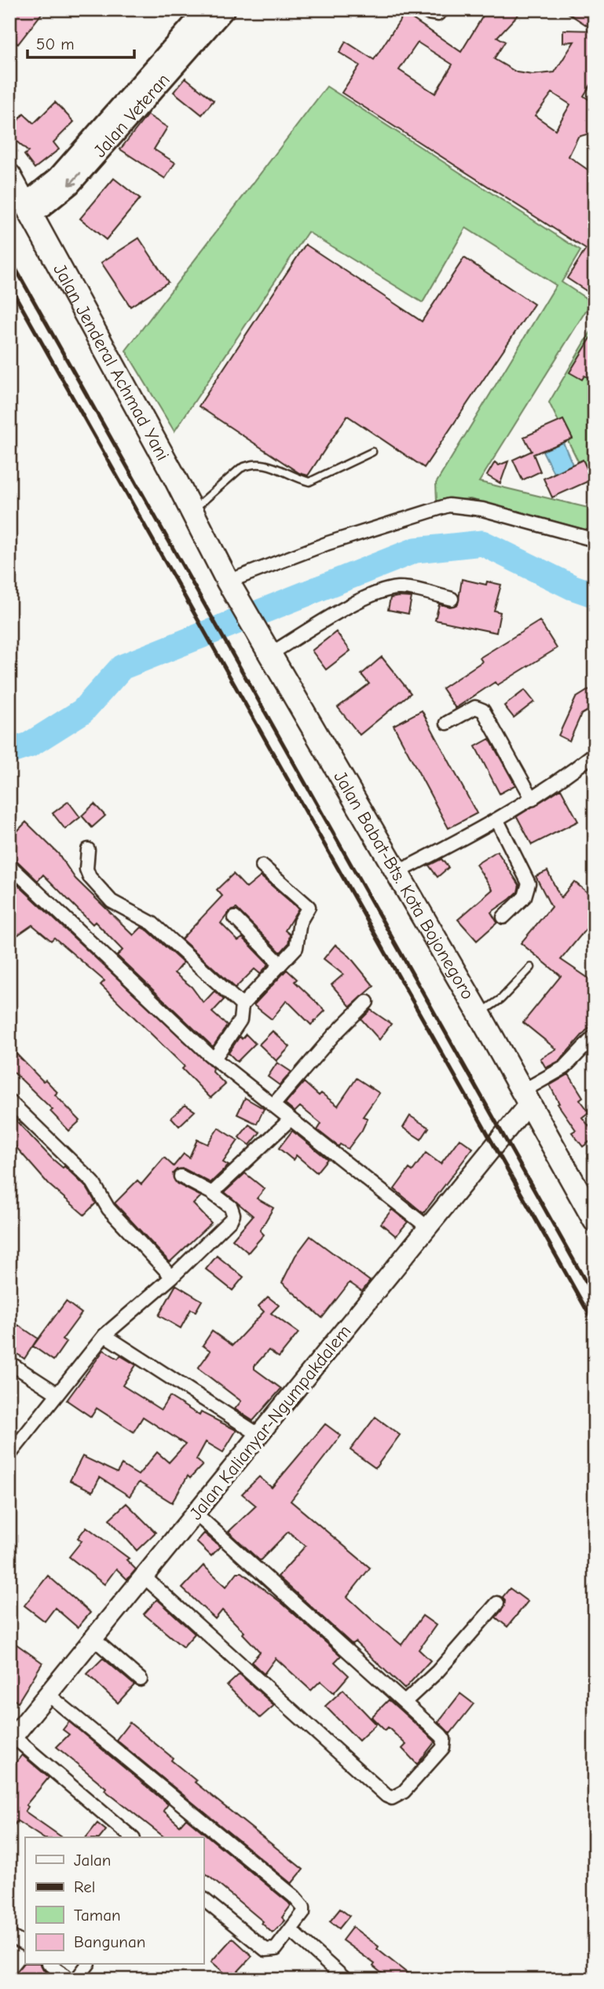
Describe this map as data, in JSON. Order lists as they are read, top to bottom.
{
  "streets": {
    "highway": ["Jalan Jenderal Achmad Yani", "Jalan Babat-Bts. Kota Bojonegoro"],
    "main road": ["Jalan Veteran"],
    "street": ["Jalan Kalianyar-Ngumpakdalem"]
  },
  "crossings": [
    ["Jalan Veteran", "Jalan Jenderal Achmad Yani"],
    ["Jalan Jenderal Achmad Yani", "Jalan Babat-Bts. Kota Bojonegoro"],
    ["Jalan Babat-Bts. Kota Bojonegoro", "Jalan Kalianyar-Ngumpakdalem"]
  ],
  "legend": [
    "Jalan",
    "Rel",
    "Taman",
    "Bangunan"
  ],
  "scale_bar": "50 m"
}
